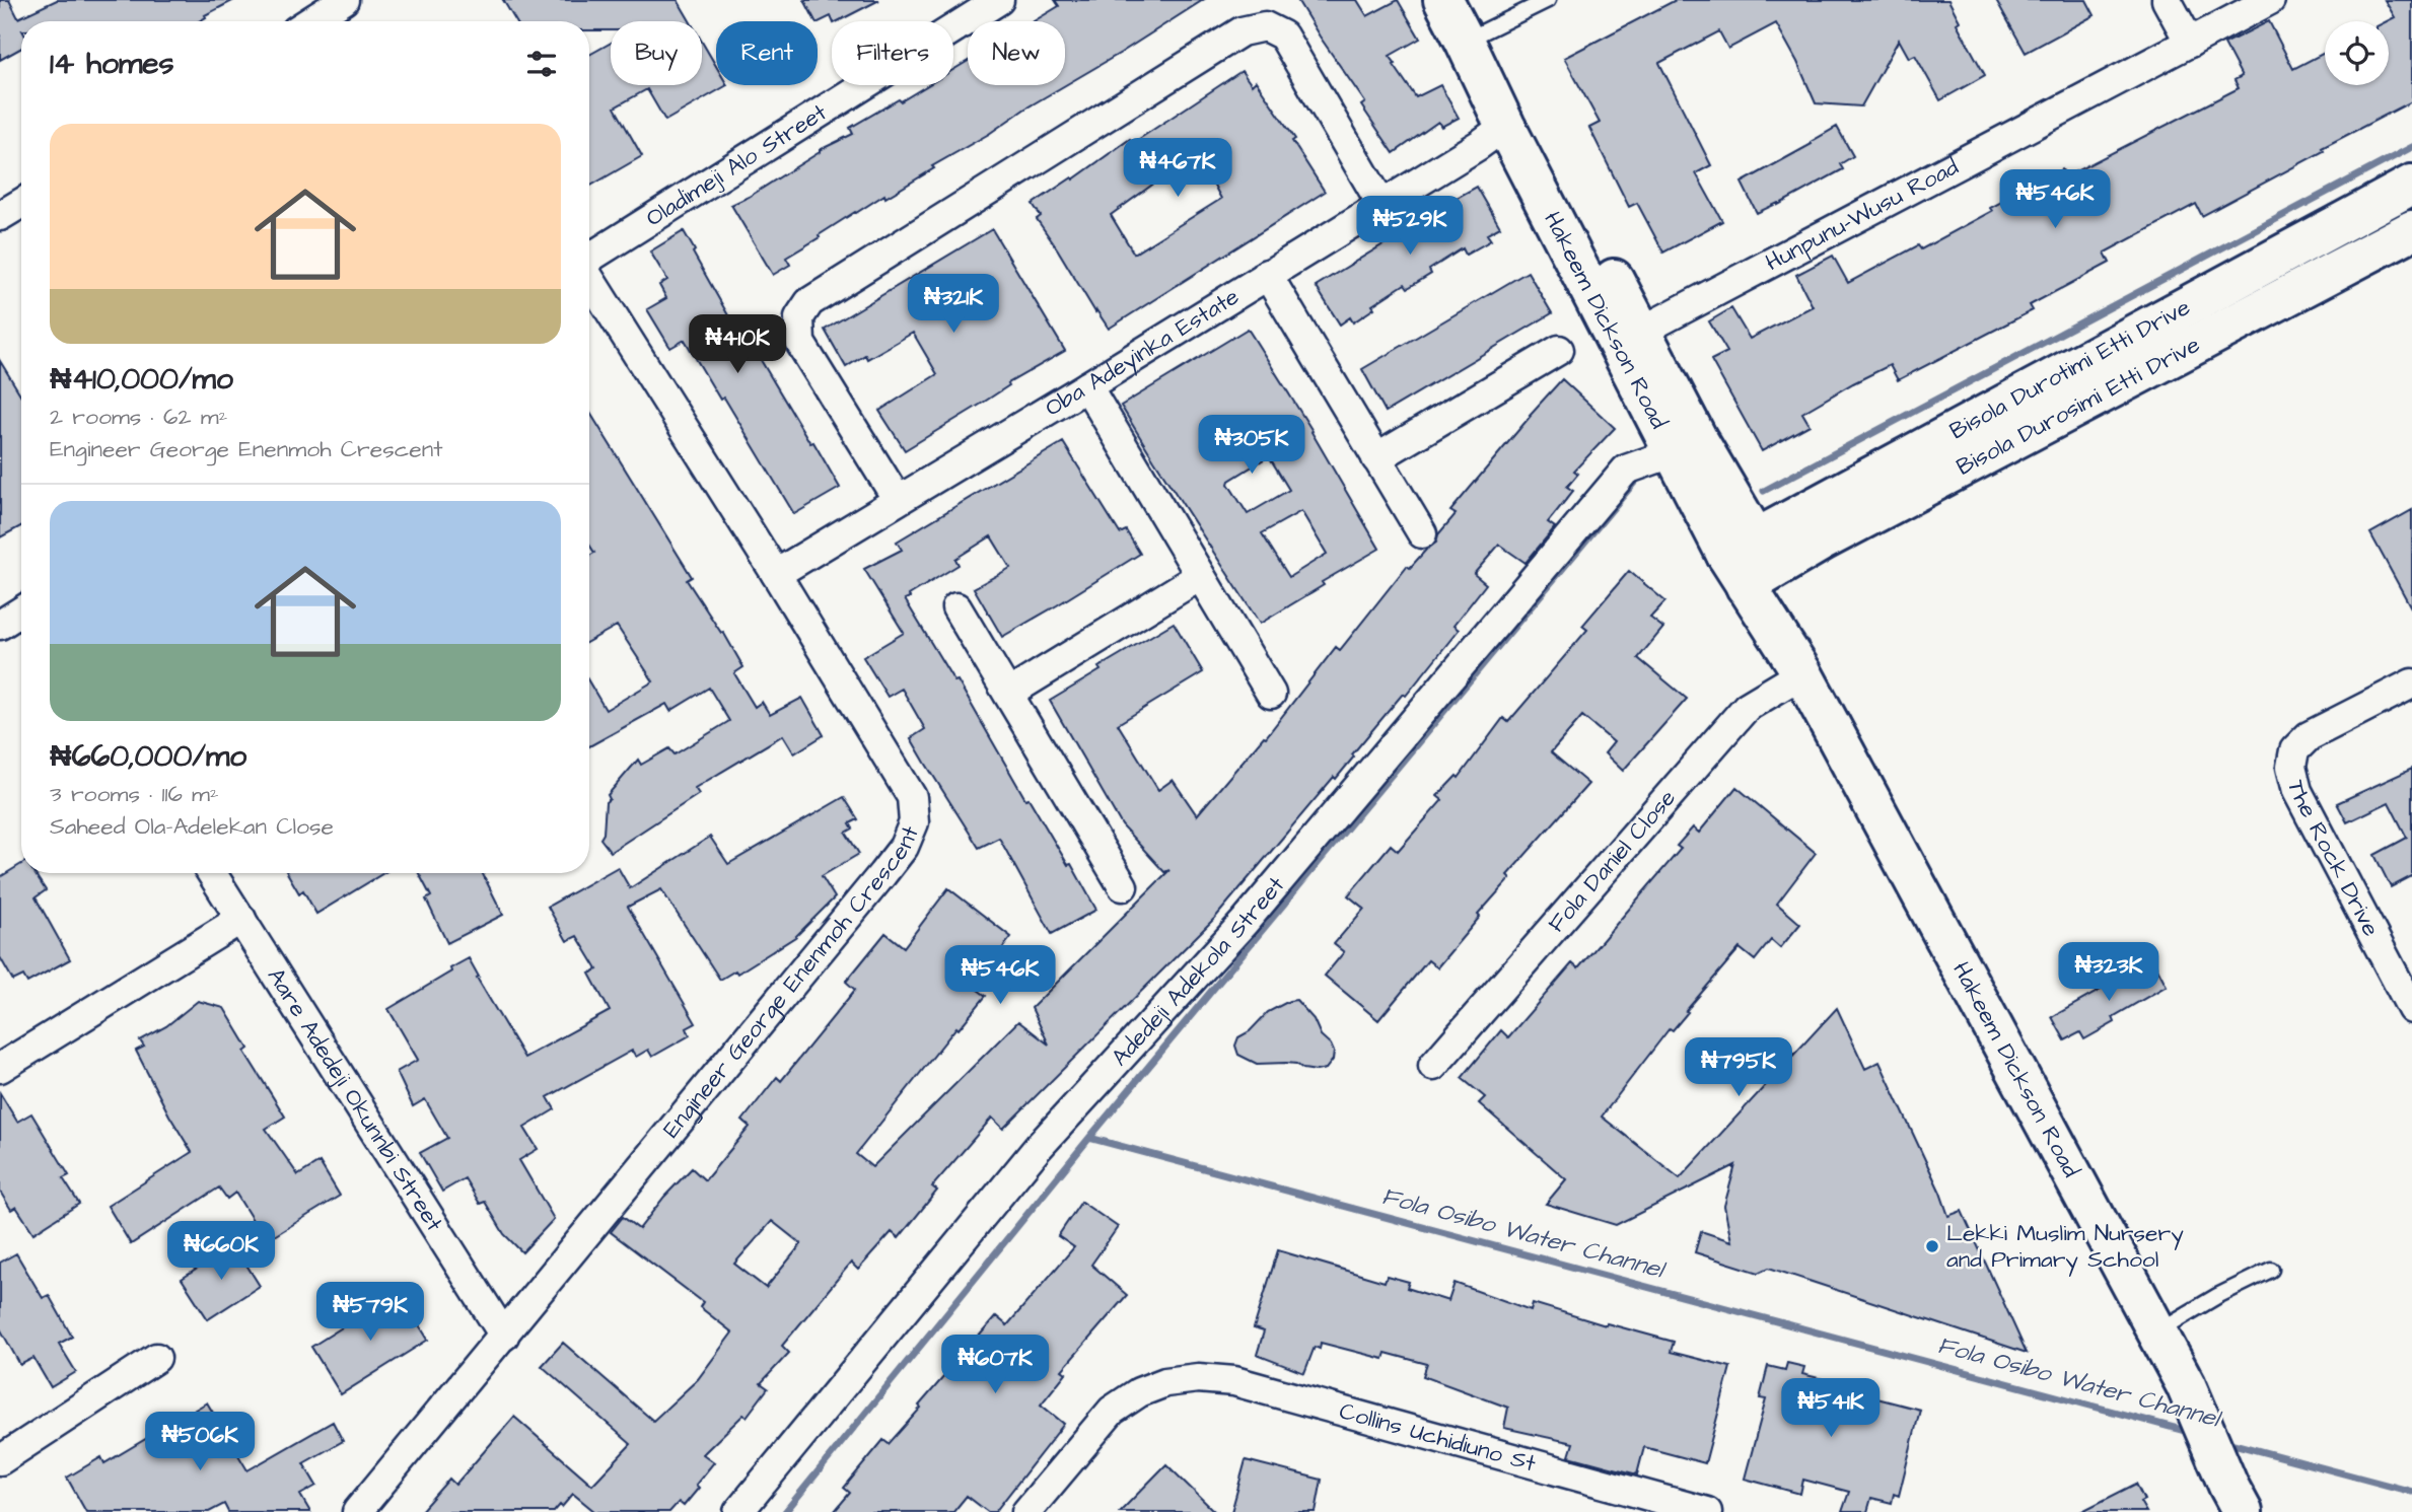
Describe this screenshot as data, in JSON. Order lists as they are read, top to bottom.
{
  "streets": {
    "main road": ["Hakeem Dickson Road", "Bisola Durotimi Etti Drive", "Bisola Durosimi Etti Drive"],
    "street": [
      "Oladimeji Alo Street",
      "Hunpunu-Wusu Road",
      "Oba Adeyinka Estate",
      "The Rock Drive",
      "Fola Daniel Close",
      "Adedeji Adekola Street",
      "Engineer George Enenmoh Crescent",
      "Aare Adedeji Okunnbi Street",
      "Collins Uchidiuno St"
    ]
  },
  "crossings": [
    ["Hunpunu-Wusu Road", "Hakeem Dickson Road"],
    ["Hakeem Dickson Road", "Oba Adeyinka Estate"],
    ["Hakeem Dickson Road", "Bisola Durotimi Etti Drive"],
    ["Hakeem Dickson Road", "Bisola Durosimi Etti Drive"],
    ["Hakeem Dickson Road", "Fola Daniel Close"],
    ["Hakeem Dickson Road", "Adedeji Adekola Street"],
    ["Oba Adeyinka Estate", "Engineer George Enenmoh Crescent"],
    ["Bisola Durotimi Etti Drive", "Bisola Durosimi Etti Drive"],
    ["Engineer George Enenmoh Crescent", "Aare Adedeji Okunnbi Street"]
  ],
  "water": ["Fola Osibo Water Channel"],
  "places": ["Lekki Muslim Nursery and Primary School"],
  "page": {
    "chip": [
      "Buy",
      "Rent",
      "Filters",
      "New"
    ],
    "heading": "14 homes",
    "list": [
      {
        "name": "₦410,000/mo",
        "note": "2 rooms · 62 m² · Engineer George Enenmoh Crescent"
      },
      {
        "name": "₦660,000/mo",
        "note": "3 rooms · 116 m² · Saheed Ola-Adelekan Close"
      }
    ],
    "price": [
      "₦467K",
      "₦546K",
      "₦529K",
      "₦321K",
      "₦410K",
      "₦305K",
      "₦323K",
      "₦546K",
      "₦795K",
      "₦660K",
      "₦579K",
      "₦607K",
      "₦541K",
      "₦506K"
    ]
  }
}
